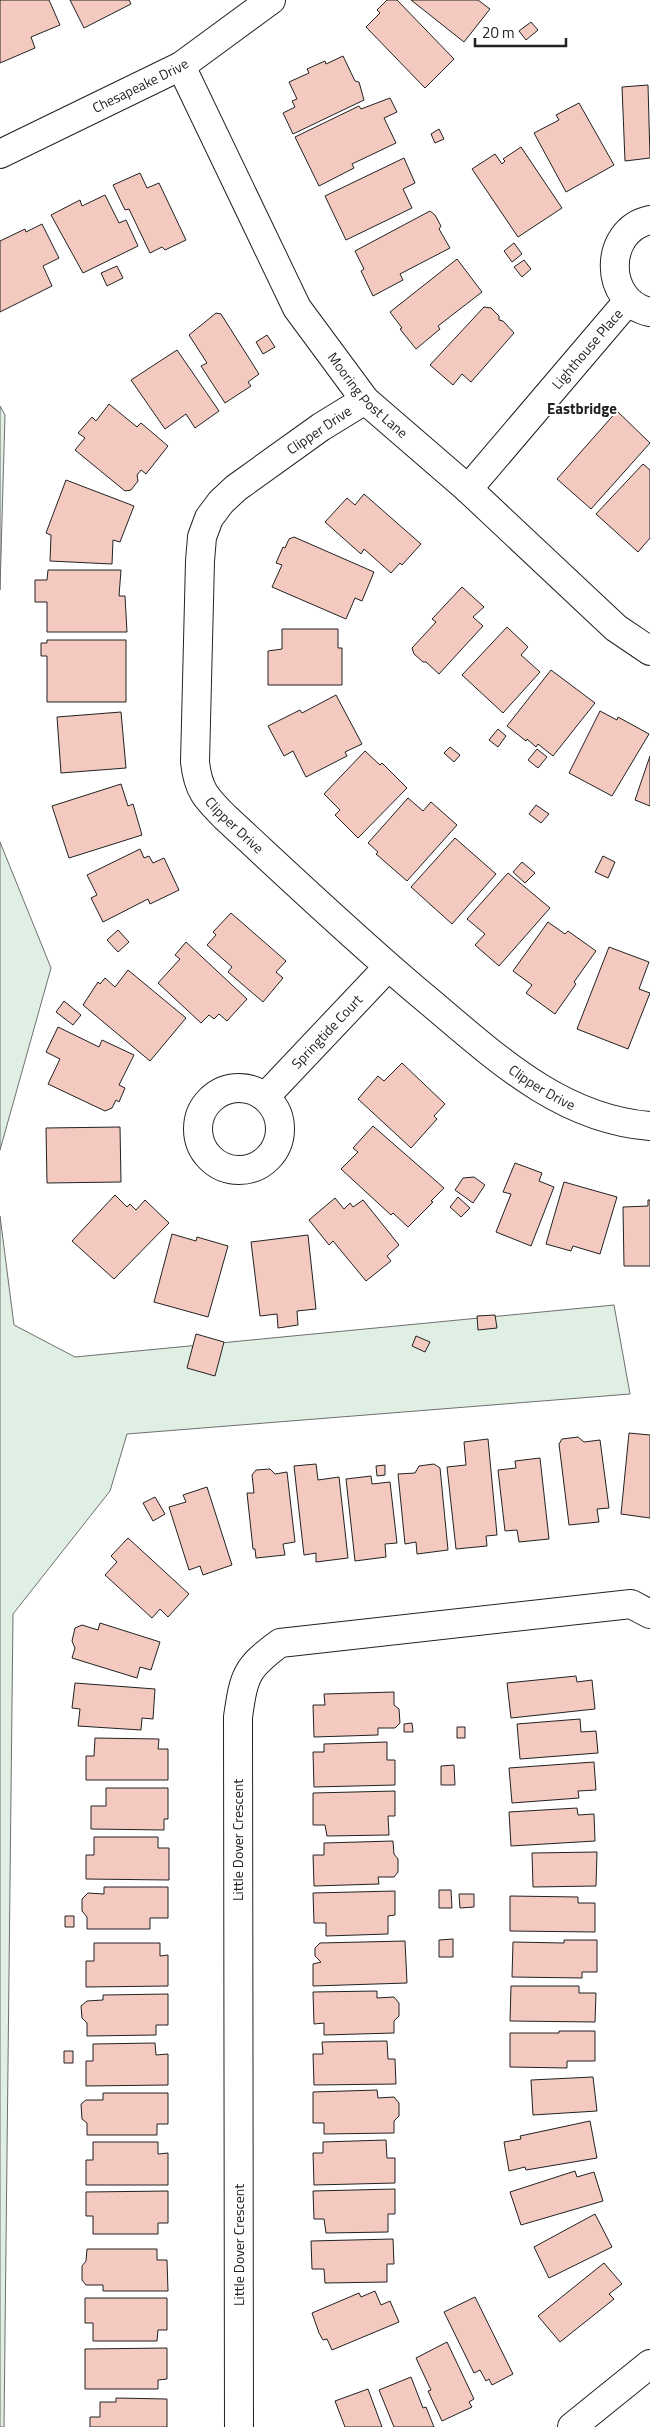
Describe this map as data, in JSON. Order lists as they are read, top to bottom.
{
  "streets": {
    "street": [
      "Chesapeake Drive",
      "Lighthouse Place",
      "Mooring Post Lane",
      "Clipper Drive",
      "Springtide Court",
      "Little Dover Crescent"
    ]
  },
  "crossings": [
    ["Chesapeake Drive", "Mooring Post Lane"],
    ["Lighthouse Place", "Mooring Post Lane"],
    ["Mooring Post Lane", "Clipper Drive"],
    ["Clipper Drive", "Springtide Court"]
  ],
  "districts": ["Eastbridge"],
  "scale_bar": "20 m"
}
